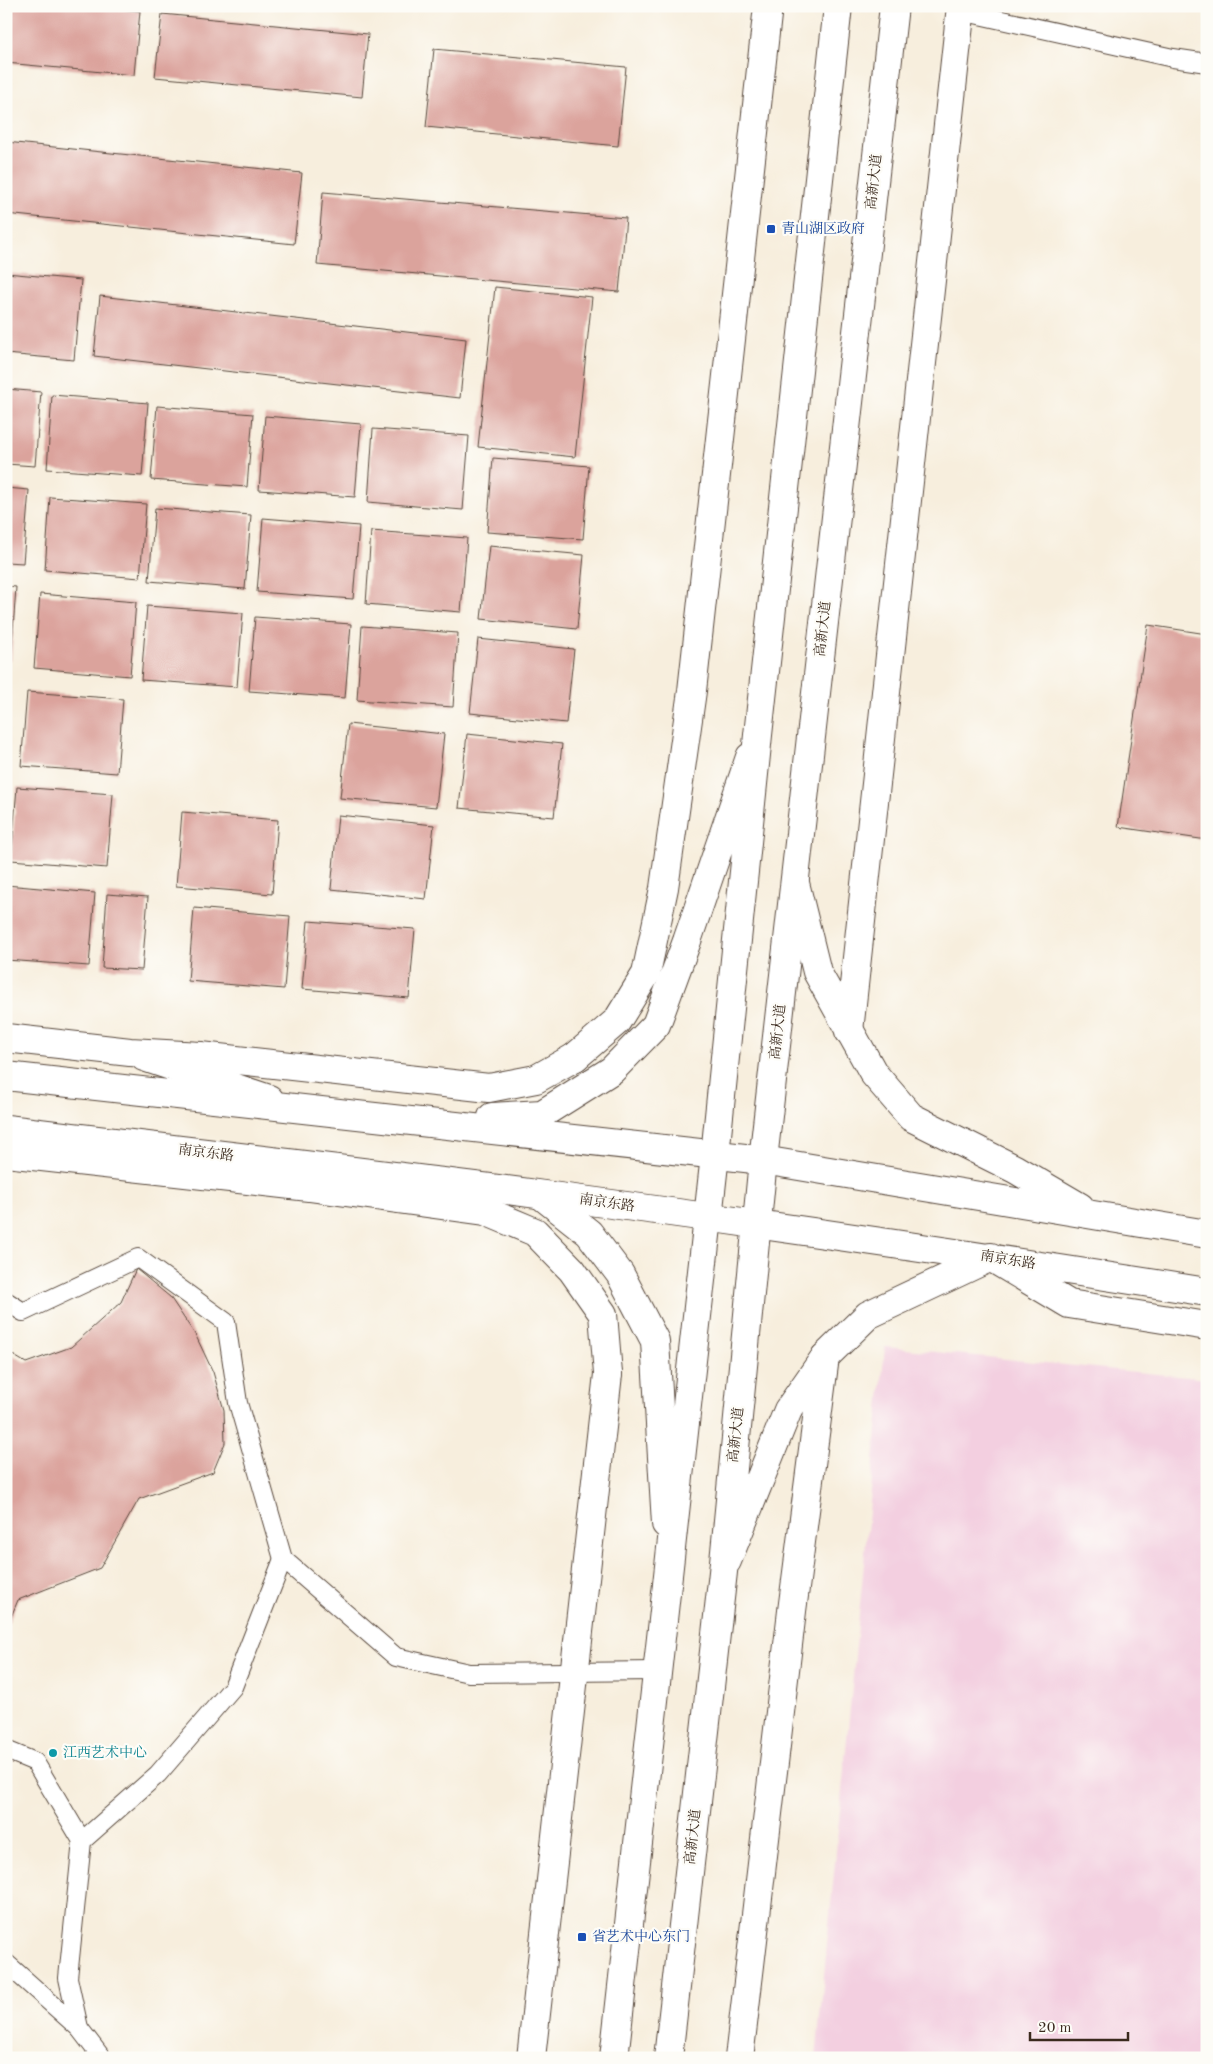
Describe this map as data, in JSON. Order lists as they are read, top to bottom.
{
  "streets": {
    "main road": ["高新大道", "南京东路"]
  },
  "crossings": [
    ["高新大道", "南京东路"]
  ],
  "places": {
    "transit": ["青山湖区政府", "省艺术中心东门"],
    "other": ["江西艺术中心"]
  },
  "scale_bar": "20 m"
}
